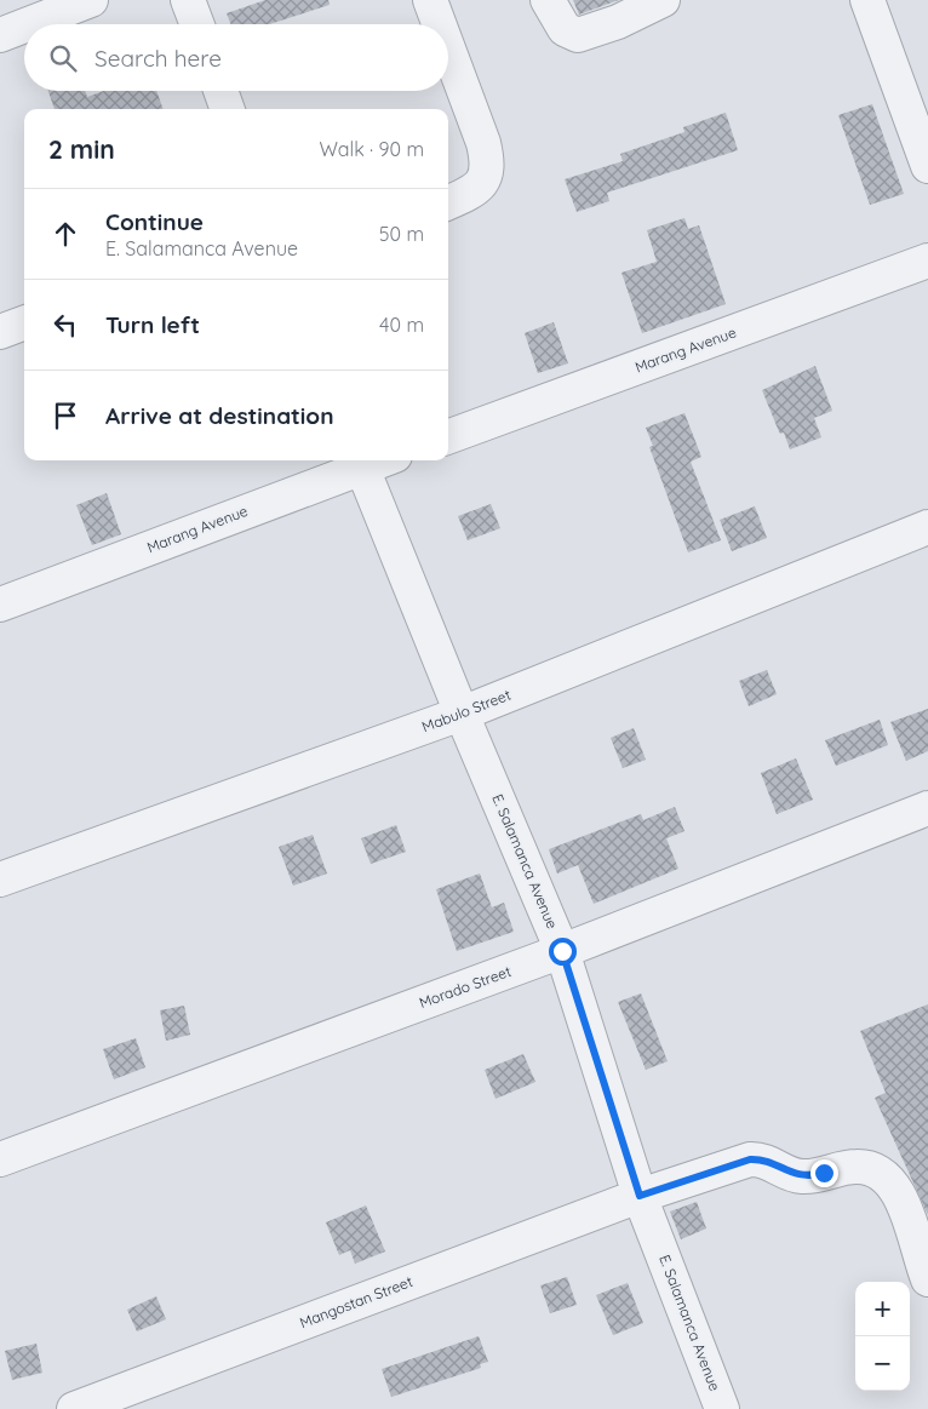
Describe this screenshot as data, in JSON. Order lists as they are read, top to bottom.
{
  "streets": {
    "street": [
      "Marang Avenue",
      "Mabulo Street",
      "E. Salamanca Avenue",
      "Morado Street",
      "Mangostan Street"
    ]
  },
  "crossings": [
    ["Marang Avenue", "E. Salamanca Avenue"],
    ["Mabulo Street", "E. Salamanca Avenue"],
    ["E. Salamanca Avenue", "Morado Street"],
    ["E. Salamanca Avenue", "Mangostan Street"]
  ],
  "page": {
    "search": "Search here",
    "heading": ["2 min", "Walk · 90 m"],
    "list": [
      ["Continue", "E. Salamanca Avenue", "50 m"],
      ["Turn left", "40 m"],
      "Arrive at destination"
    ],
    "map_buttons": ["+", "−"]
  }
}
